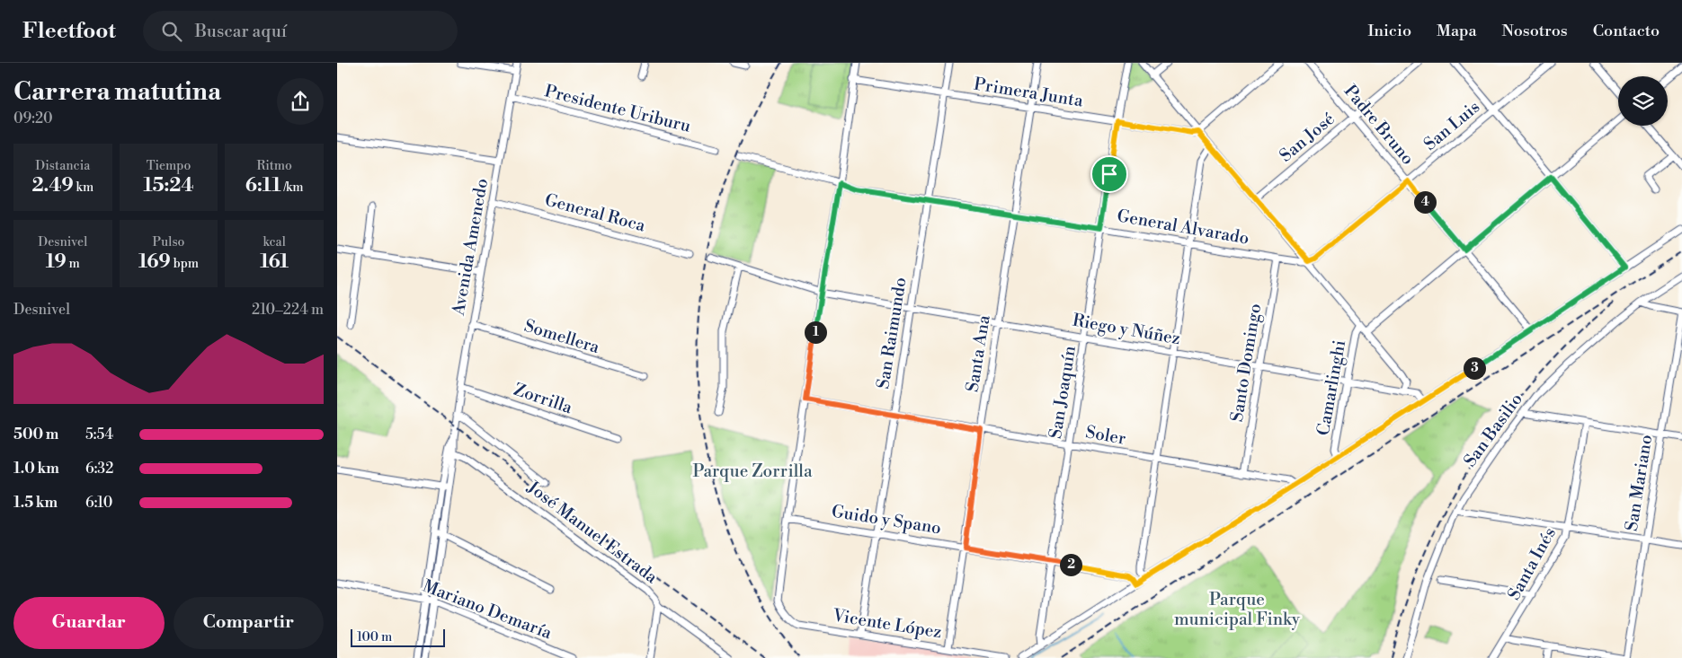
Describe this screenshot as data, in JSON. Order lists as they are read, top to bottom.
{
  "streets": {
    "street": [
      "Primera Junta",
      "Presidente Uriburu",
      "Padre Bruno",
      "San Luis",
      "San José",
      "General Roca",
      "General Alvarado",
      "Avenida Amenedo",
      "Riego y Núñez",
      "San Raimundo",
      "Somellera",
      "Santa Ana",
      "Santo Domingo",
      "Camarlinghi",
      "San Joaquín",
      "Zorrilla",
      "San Basilio",
      "Soler",
      "San Mariano",
      "Guido y Spano",
      "José Manuel Estrada",
      "Santa Inés",
      "Mariano Demaría",
      "Vicente López"
    ]
  },
  "crossings": [
    ["Primera Junta", "San Raimundo"],
    ["Primera Junta", "Santa Ana"],
    ["Primera Junta", "San Joaquín"],
    ["Presidente Uriburu", "Avenida Amenedo"],
    ["Padre Bruno", "San Luis"],
    ["Padre Bruno", "San José"],
    ["San Luis", "General Alvarado"],
    ["General Roca", "Avenida Amenedo"],
    ["General Alvarado", "San Raimundo"],
    ["General Alvarado", "Santa Ana"],
    ["General Alvarado", "Santo Domingo"],
    ["General Alvarado", "San Joaquín"],
    ["Avenida Amenedo", "Somellera"],
    ["Avenida Amenedo", "Zorrilla"],
    ["Avenida Amenedo", "José Manuel Estrada"],
    ["Avenida Amenedo", "Mariano Demaría"],
    ["Riego y Núñez", "San Raimundo"],
    ["Riego y Núñez", "Santa Ana"],
    ["Riego y Núñez", "Santo Domingo"],
    ["Riego y Núñez", "Camarlinghi"],
    ["Riego y Núñez", "San Joaquín"],
    ["San Raimundo", "Soler"],
    ["San Raimundo", "Guido y Spano"],
    ["San Raimundo", "Vicente López"],
    ["Santa Ana", "Soler"],
    ["Santa Ana", "Guido y Spano"],
    ["Santa Ana", "Vicente López"],
    ["Santo Domingo", "Soler"],
    ["San Joaquín", "Soler"],
    ["San Joaquín", "Guido y Spano"],
    ["Guido y Spano", "Vicente López"]
  ],
  "parks": ["Parque Zorrilla", "Parque municipal Finky"],
  "scale_bar": "100 m",
  "page": {
    "header": "Fleetfoot",
    "search": "Buscar aquí",
    "nav": [
      "Inicio",
      "Mapa",
      "Nosotros",
      "Contacto"
    ],
    "heading": ["Carrera matutina", "09:20"],
    "stats": [
      ["Distancia", "2.49 km"],
      ["Tiempo", "15:24"],
      ["Ritmo", "6:11 /km"],
      ["Desnivel", "19 m"],
      ["Pulso", "169 bpm"],
      ["kcal", "161"]
    ],
    "pins": [
      "4",
      "1",
      "3",
      "2"
    ],
    "chart": ["Desnivel", "210–224 m"],
    "list": [
      {
        "name": "500 m",
        "note": "5:54"
      },
      {
        "name": "1.0 km",
        "note": "6:32"
      },
      {
        "name": "1.5 km",
        "note": "6:10"
      }
    ],
    "buttons": ["Guardar", "Compartir"],
    "scale": "100 m"
  }
}
